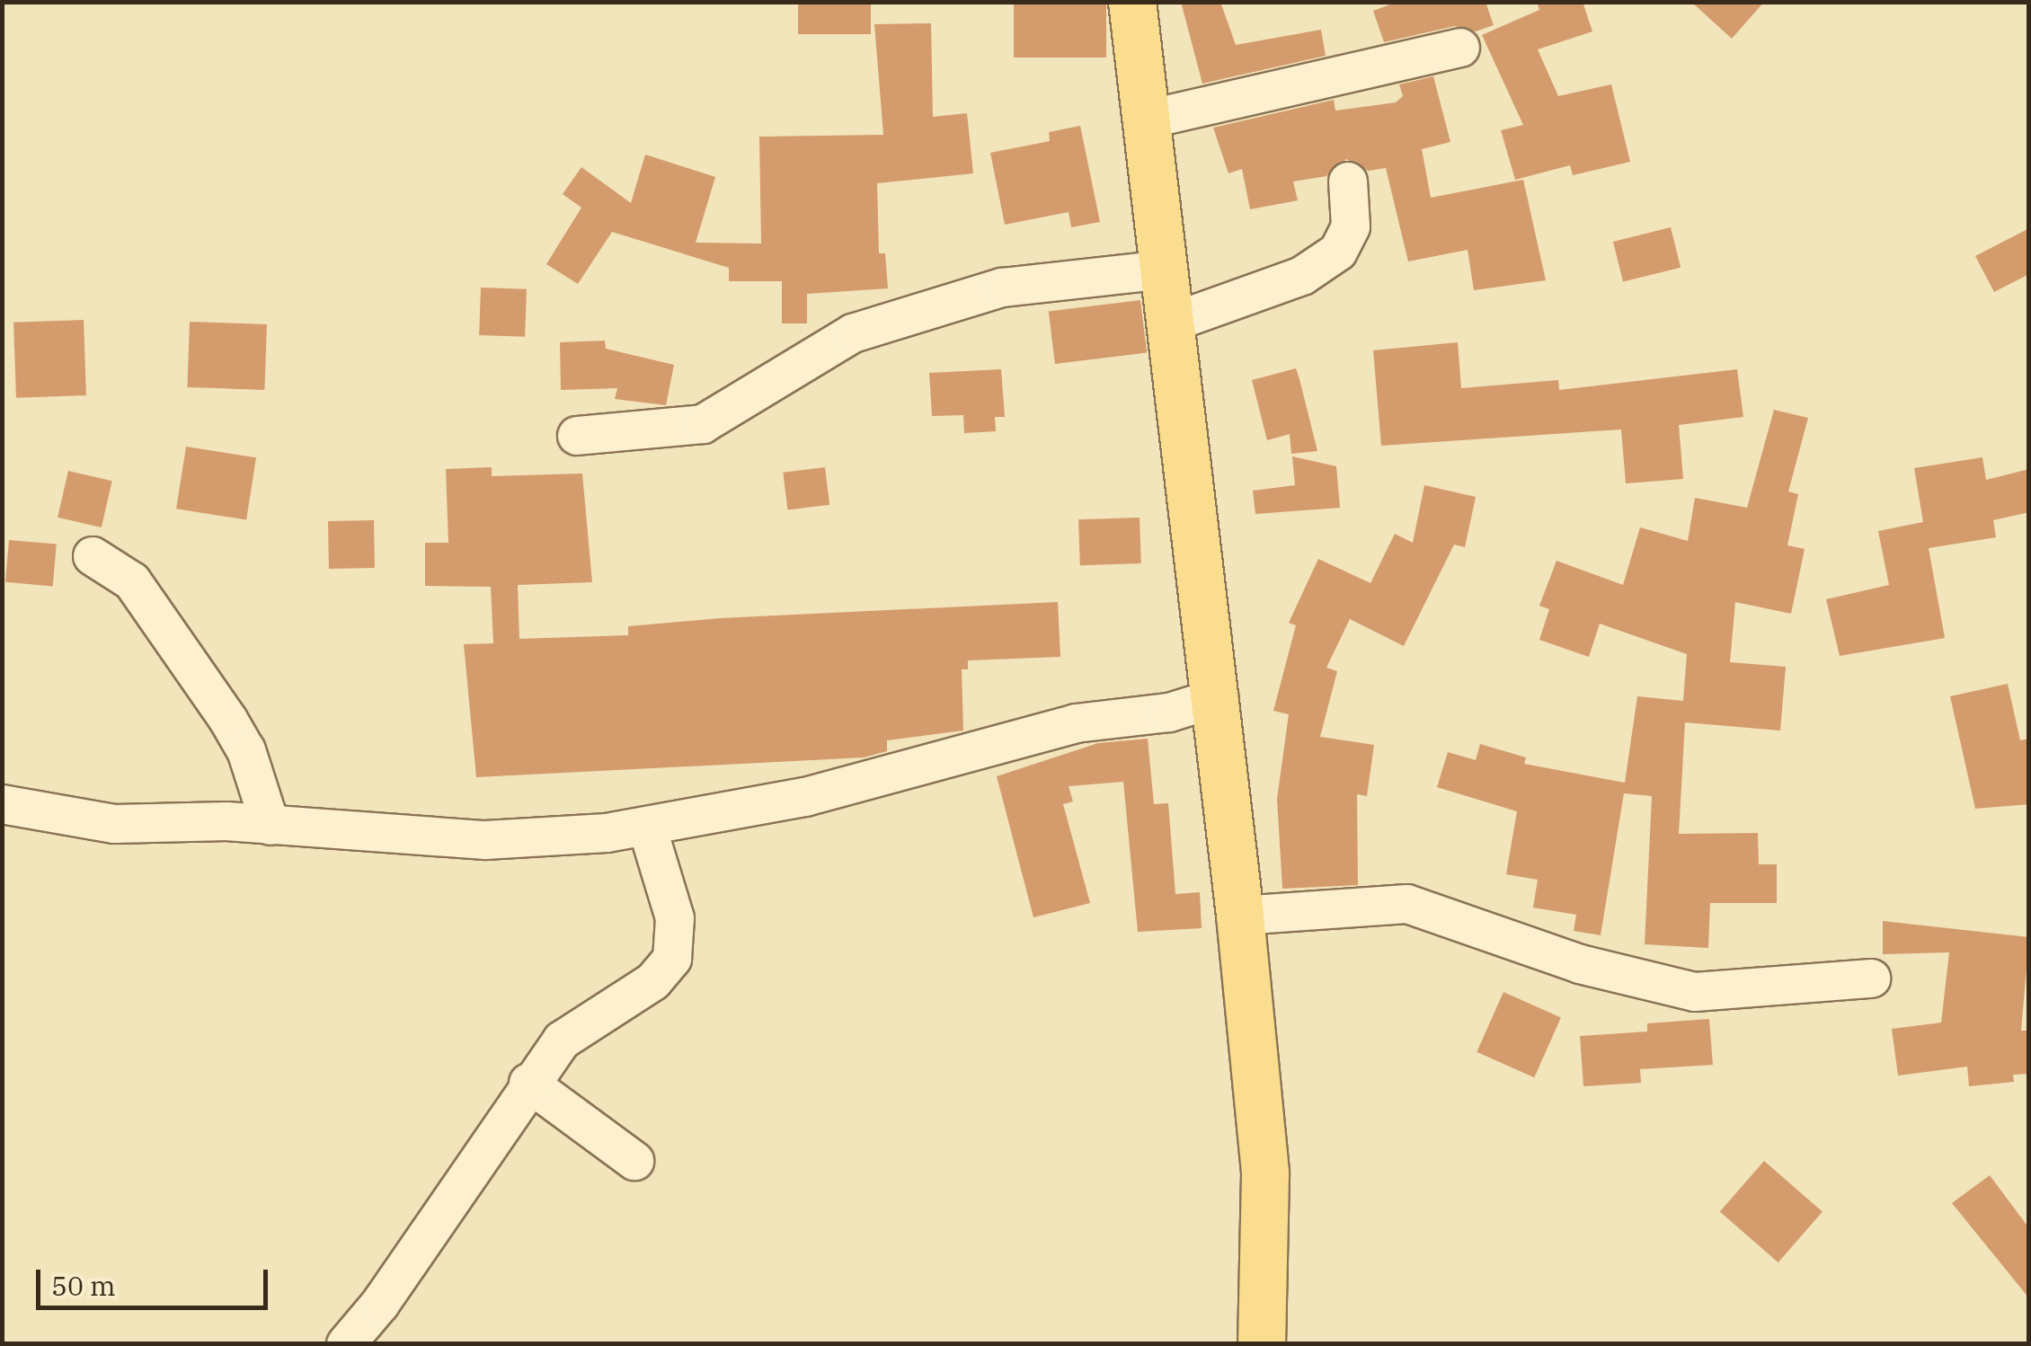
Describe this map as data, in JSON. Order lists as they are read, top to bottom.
{
  "scale_bar": "50 m"
}
